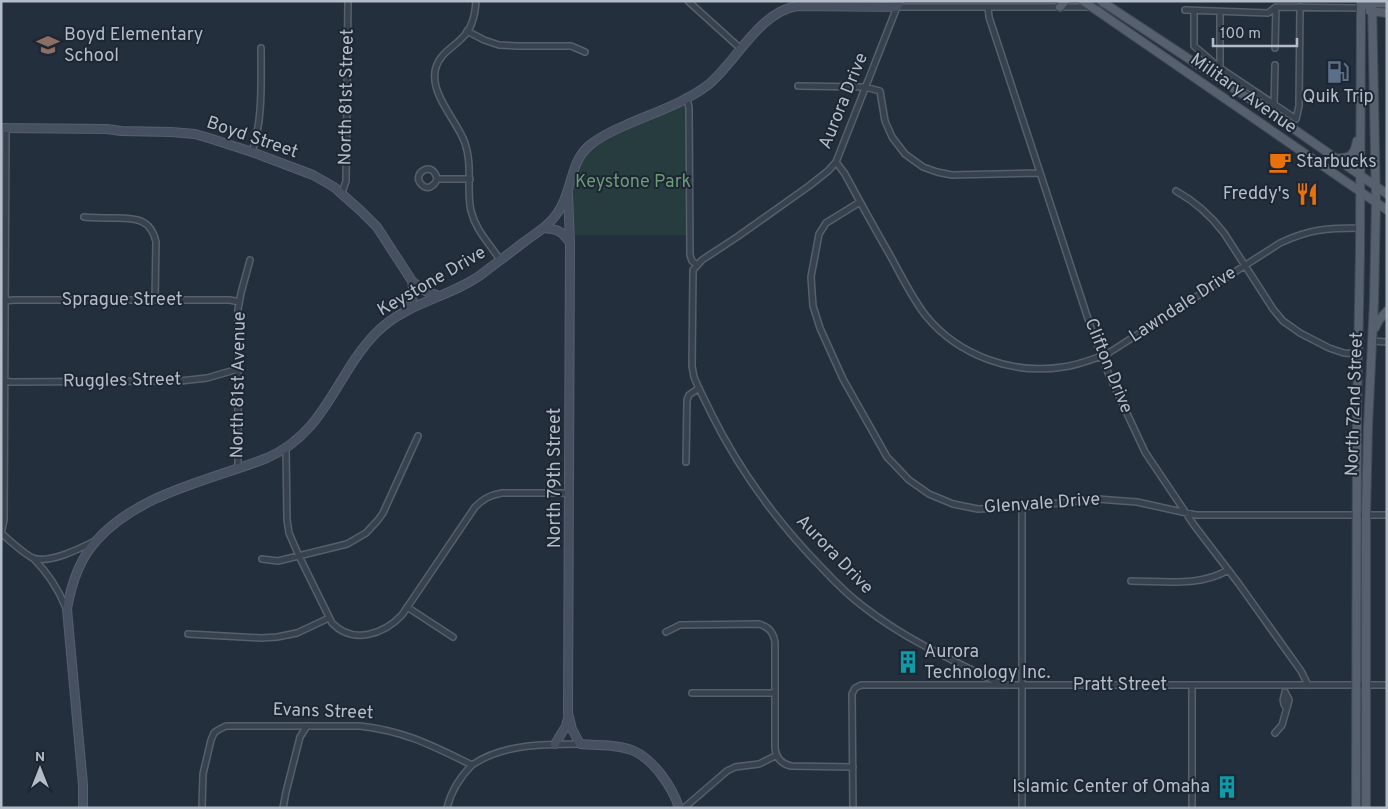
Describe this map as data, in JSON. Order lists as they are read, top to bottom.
{
  "streets": {
    "main road": ["Military Avenue", "North 72nd Street"],
    "street": [
      "North 81st Street",
      "Aurora Drive",
      "Boyd Street",
      "Keystone Drive",
      "Sprague Street",
      "Lawndale Drive",
      "Clifton Drive",
      "Ruggles Street",
      "North 81st Avenue",
      "North 79th Street",
      "Glenvale Drive",
      "Pratt Street",
      "Evans Street"
    ]
  },
  "crossings": [
    ["Military Avenue", "Keystone Drive"],
    ["Military Avenue", "North 72nd Street"],
    ["North 81st Street", "Boyd Street"],
    ["Aurora Drive", "Keystone Drive"],
    ["Aurora Drive", "Lawndale Drive"],
    ["Aurora Drive", "Pratt Street"],
    ["Boyd Street", "Keystone Drive"],
    ["Keystone Drive", "Clifton Drive"],
    ["Keystone Drive", "North 81st Avenue"],
    ["Keystone Drive", "North 79th Street"],
    ["Sprague Street", "North 81st Avenue"],
    ["Lawndale Drive", "Clifton Drive"],
    ["Lawndale Drive", "North 72nd Street"],
    ["Lawndale Drive", "Glenvale Drive"],
    ["Clifton Drive", "Glenvale Drive"],
    ["Clifton Drive", "Pratt Street"],
    ["Ruggles Street", "North 81st Avenue"],
    ["North 72nd Street", "Glenvale Drive"],
    ["North 72nd Street", "Pratt Street"]
  ],
  "parks": ["Keystone Park"],
  "places": {
    "school or university": ["Boyd Elementary School"],
    "fuel station": ["Quik Trip"],
    "cafe": ["Starbucks"],
    "restaurant": ["Freddy's"],
    "building": ["Aurora Technology Inc.", "Islamic Center of Omaha"]
  },
  "scale_bar": "100 m",
  "north": "top"
}
